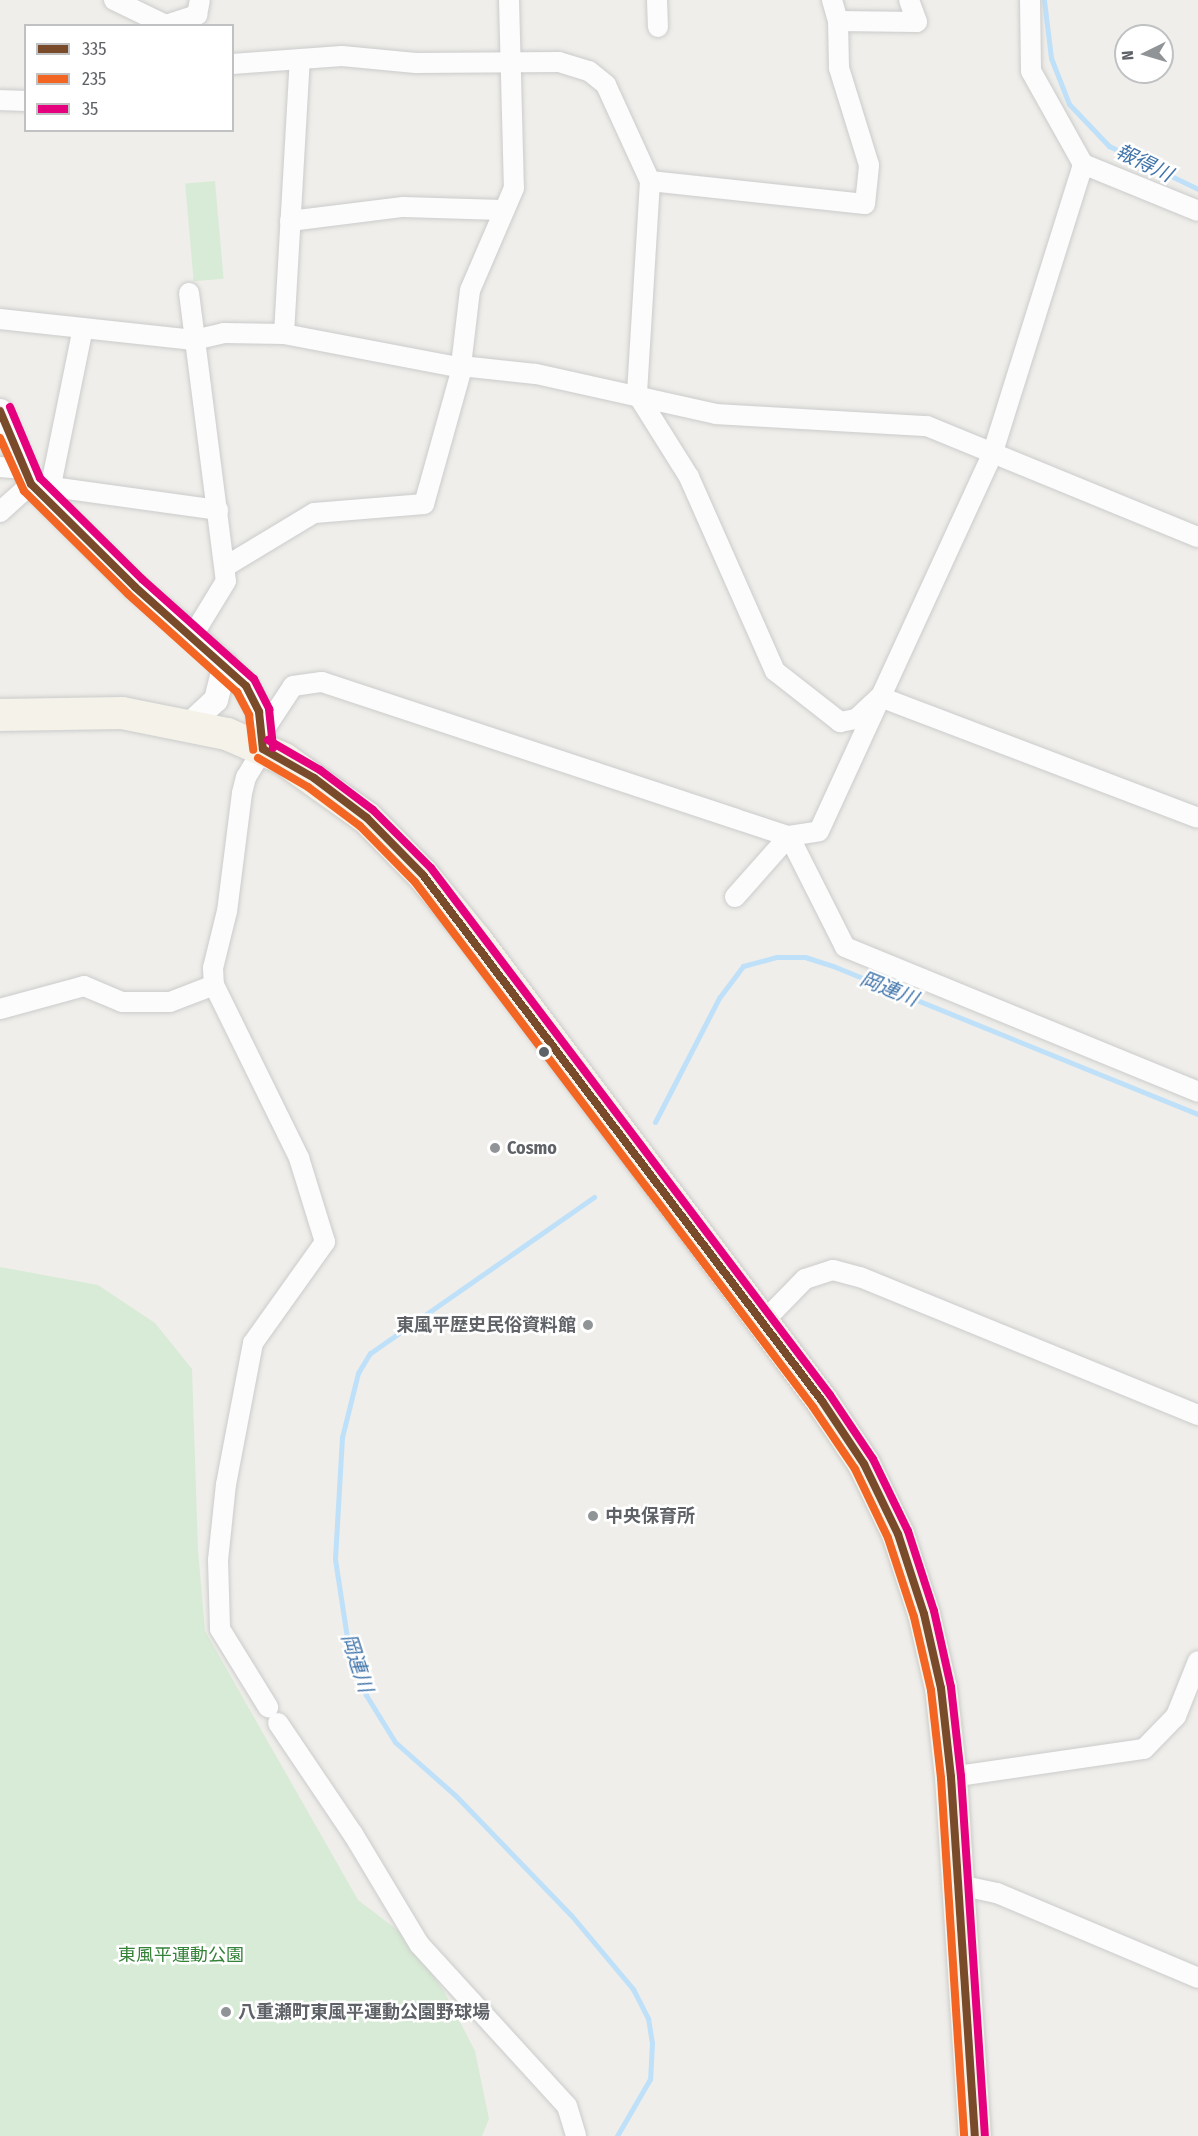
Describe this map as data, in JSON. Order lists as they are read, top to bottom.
{
  "water": ["報得川", "岡連川"],
  "parks": ["東風平運動公園"],
  "places": [
    "Cosmo",
    "東風平歴史民俗資料館",
    "中央保育所",
    "八重瀬町東風平運動公園野球場"
  ],
  "lines": ["transit line 35", "transit line 335", "transit line 235"],
  "legend": ["335", "235", "35"],
  "north": "left"
}
